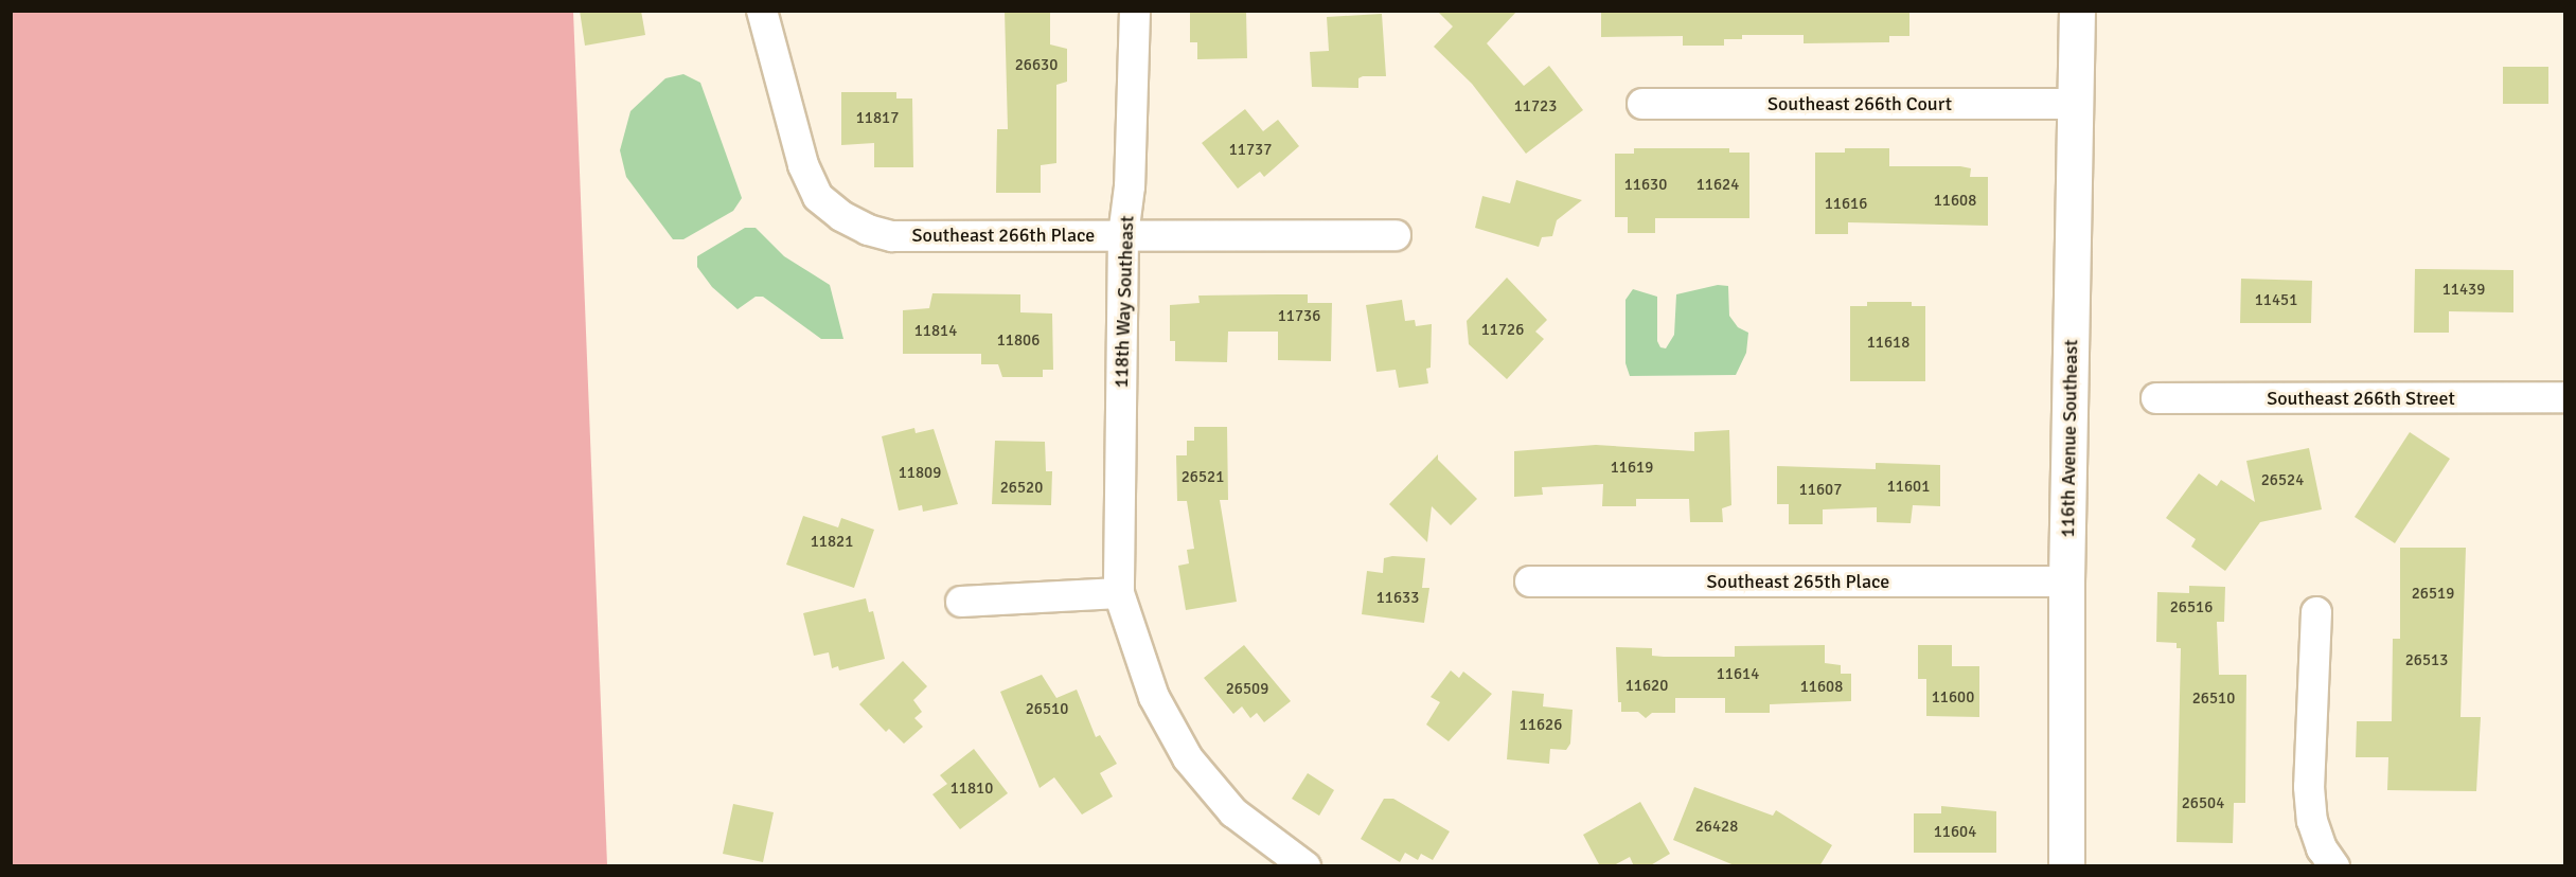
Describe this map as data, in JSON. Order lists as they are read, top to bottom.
{
  "streets": {
    "main road": ["116th Avenue Southeast"],
    "street": [
      "Southeast 266th Court",
      "Southeast 266th Place",
      "118th Way Southeast",
      "Southeast 266th Street",
      "Southeast 265th Place"
    ]
  },
  "crossings": [
    ["Southeast 266th Court", "116th Avenue Southeast"],
    ["Southeast 266th Place", "118th Way Southeast"],
    ["116th Avenue Southeast", "Southeast 265th Place"]
  ],
  "house_numbers": [
    "26630",
    "11723",
    "11817",
    "11737",
    "11630",
    "11624",
    "11608",
    "11616",
    "11439",
    "11451",
    "11736",
    "11726",
    "11814",
    "11806",
    "11618",
    "11619",
    "11809",
    "26521",
    "26524",
    "11601",
    "26520",
    "11607",
    "11821",
    "26519",
    "11633",
    "26516",
    "26513",
    "11614",
    "11620",
    "11608",
    "26509",
    "11600",
    "26510",
    "26510",
    "11626",
    "11810",
    "26504",
    "26428",
    "11604"
  ]
}
